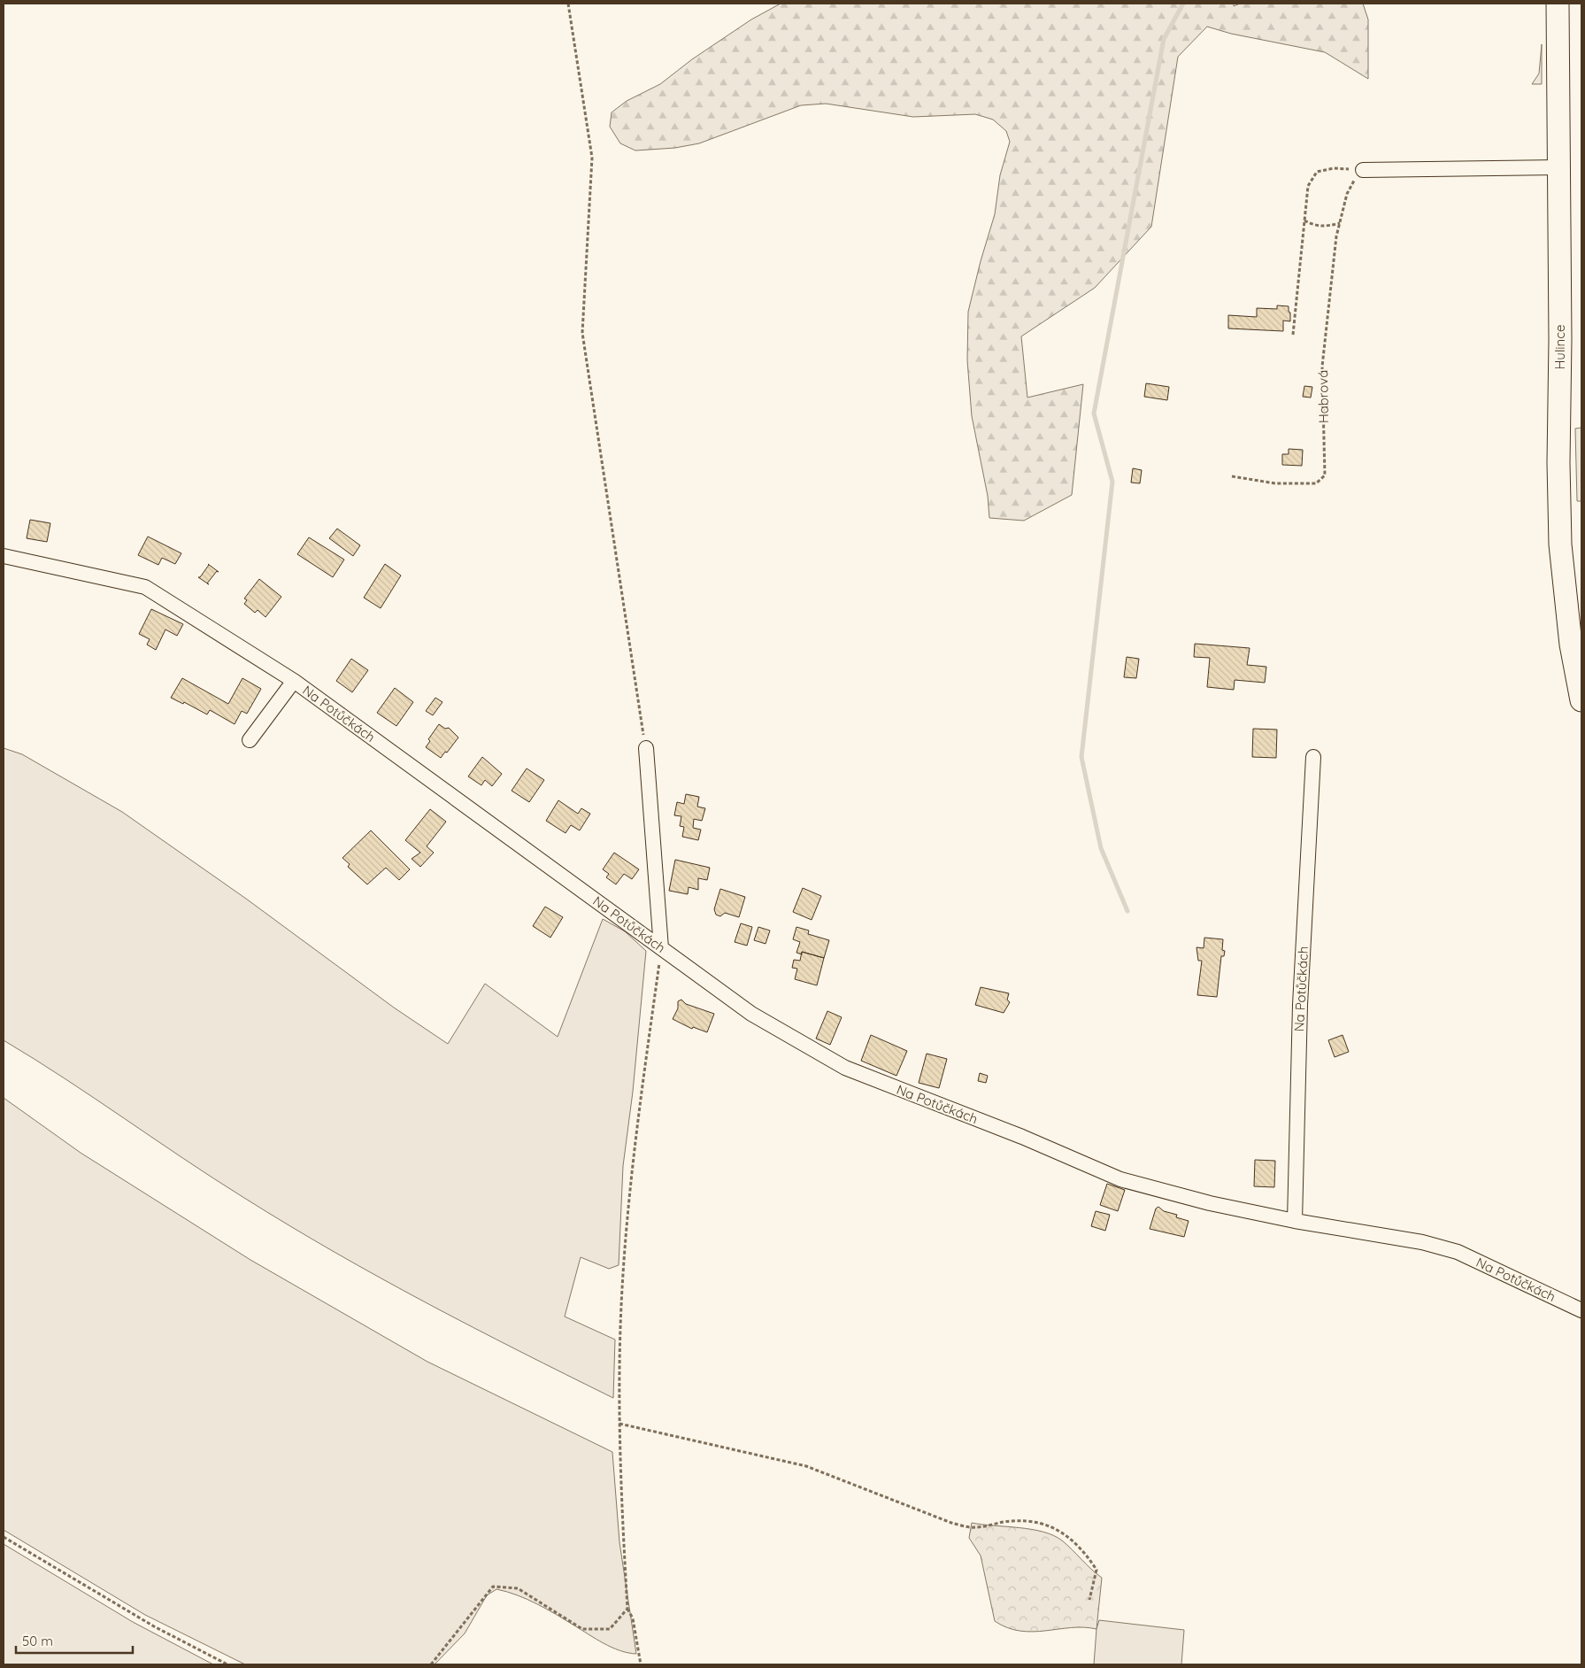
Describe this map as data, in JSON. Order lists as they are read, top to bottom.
{
  "streets": {
    "main road": ["Hulince"],
    "street": ["Na Potůčkách"],
    "path": ["Habrová"]
  },
  "scale_bar": "50 m"
}
